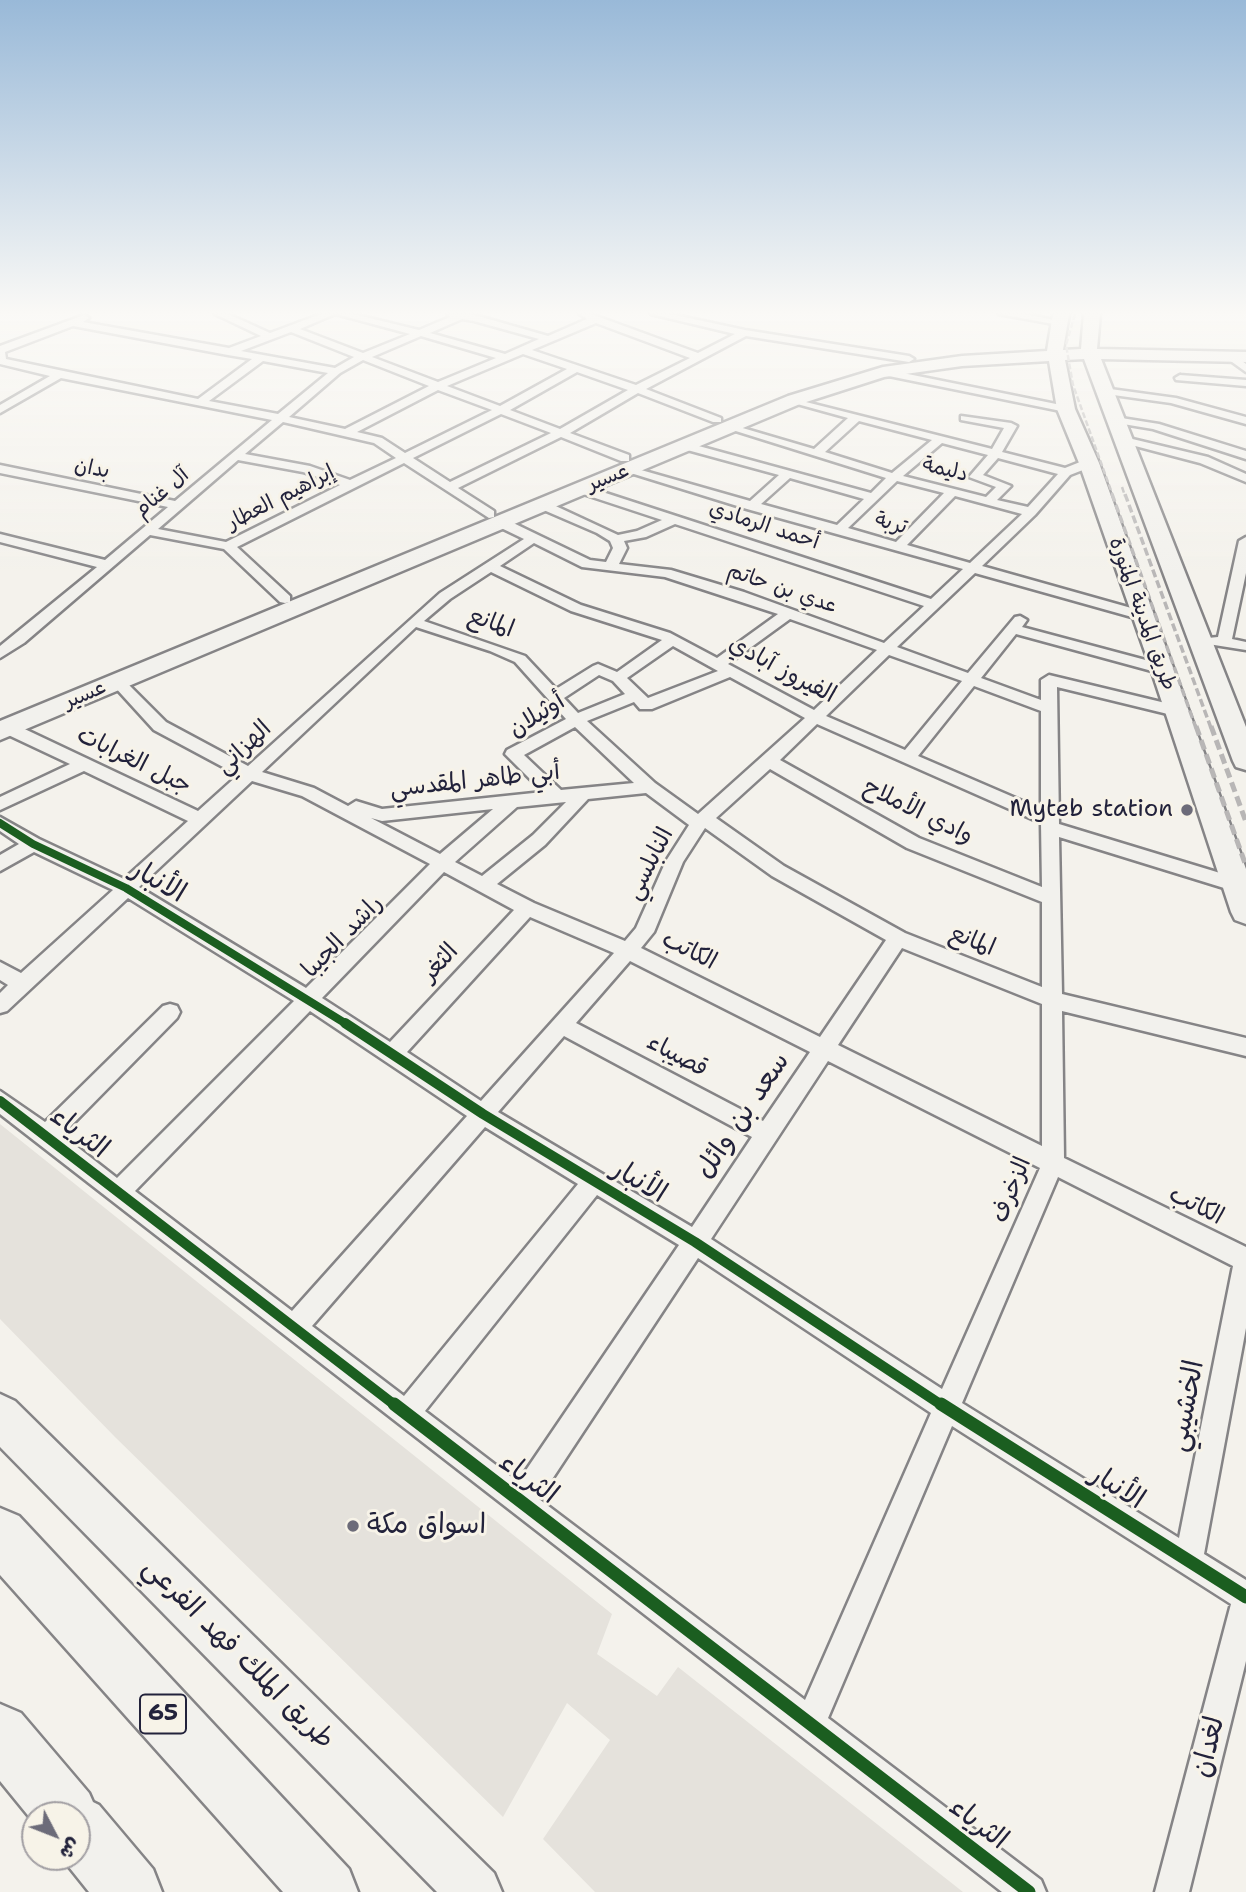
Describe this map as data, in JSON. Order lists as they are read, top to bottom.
{
  "streets": {
    "highway": ["65"],
    "main road": ["عسير", "طريق المدينة المنورة", "طريق الملك فهد الفرعي"],
    "street": [
      "بدان",
      "دليمة",
      "آل غنام",
      "إبراهيم العطار",
      "تربة",
      "أحمد الرمادي",
      "عدي بن حاتم",
      "المانع",
      "الفيروز آبادي",
      "أوثيلان",
      "الهزاني",
      "جبل الغرابات",
      "أبي طاهر المقدسي",
      "وادي الأملاح",
      "النابلسي",
      "الأنبار",
      "راشد الجيبا",
      "الكاتب",
      "الثغر",
      "قصيباء",
      "سعد بن وائل",
      "الثرياء",
      "الزخرف",
      "الخشيبي",
      "لغدان"
    ]
  },
  "crossings": [
    ["بدان", "آل غنام"],
    ["دليمة", "عسير"],
    ["دليمة", "النابلسي"],
    ["عسير", "تربة"],
    ["عسير", "أحمد الرمادي"],
    ["عسير", "عدي بن حاتم"],
    ["عسير", "جبل الغرابات"],
    ["عسير", "الكاتب"],
    ["آل غنام", "عدي بن حاتم"],
    ["إبراهيم العطار", "عدي بن حاتم"],
    ["تربة", "طريق المدينة المنورة"],
    ["تربة", "النابلسي"],
    ["أحمد الرمادي", "النابلسي"],
    ["عدي بن حاتم", "أوثيلان"],
    ["عدي بن حاتم", "الهزاني"],
    ["عدي بن حاتم", "النابلسي"],
    ["عدي بن حاتم", "الزخرف"],
    ["طريق المدينة المنورة", "الفيروز آبادي"],
    ["طريق المدينة المنورة", "النابلسي"],
    ["طريق المدينة المنورة", "الزخرف"],
    ["المانع", "أوثيلان"],
    ["المانع", "الهزاني"],
    ["المانع", "أبي طاهر المقدسي"],
    ["المانع", "النابلسي"],
    ["المانع", "سعد بن وائل"],
    ["المانع", "الزخرف"],
    ["الفيروز آبادي", "أوثيلان"],
    ["الفيروز آبادي", "الهزاني"],
    ["الفيروز آبادي", "النابلسي"],
    ["الفيروز آبادي", "الزخرف"],
    ["أوثيلان", "أبي طاهر المقدسي"],
    ["الهزاني", "جبل الغرابات"],
    ["الهزاني", "الأنبار"],
    ["الهزاني", "الكاتب"],
    ["أبي طاهر المقدسي", "راشد الجيبا"],
    ["أبي طاهر المقدسي", "الكاتب"],
    ["وادي الأملاح", "النابلسي"],
    ["وادي الأملاح", "الزخرف"],
    ["النابلسي", "الأنبار"],
    ["النابلسي", "الكاتب"],
    ["النابلسي", "قصيباء"],
    ["النابلسي", "الثرياء"],
    ["الأنبار", "راشد الجيبا"],
    ["الأنبار", "الثغر"],
    ["الأنبار", "سعد بن وائل"],
    ["الأنبار", "الزخرف"],
    ["الأنبار", "الخشيبي"],
    ["راشد الجيبا", "الكاتب"],
    ["راشد الجيبا", "الثرياء"],
    ["الكاتب", "الثغر"],
    ["الكاتب", "سعد بن وائل"],
    ["الكاتب", "الزخرف"],
    ["الكاتب", "الخشيبي"],
    ["قصيباء", "سعد بن وائل"],
    ["سعد بن وائل", "الثرياء"],
    ["الثرياء", "الزخرف"]
  ],
  "places": ["Myteb station", "اسواق مكة"],
  "north": "bottom right"
}
